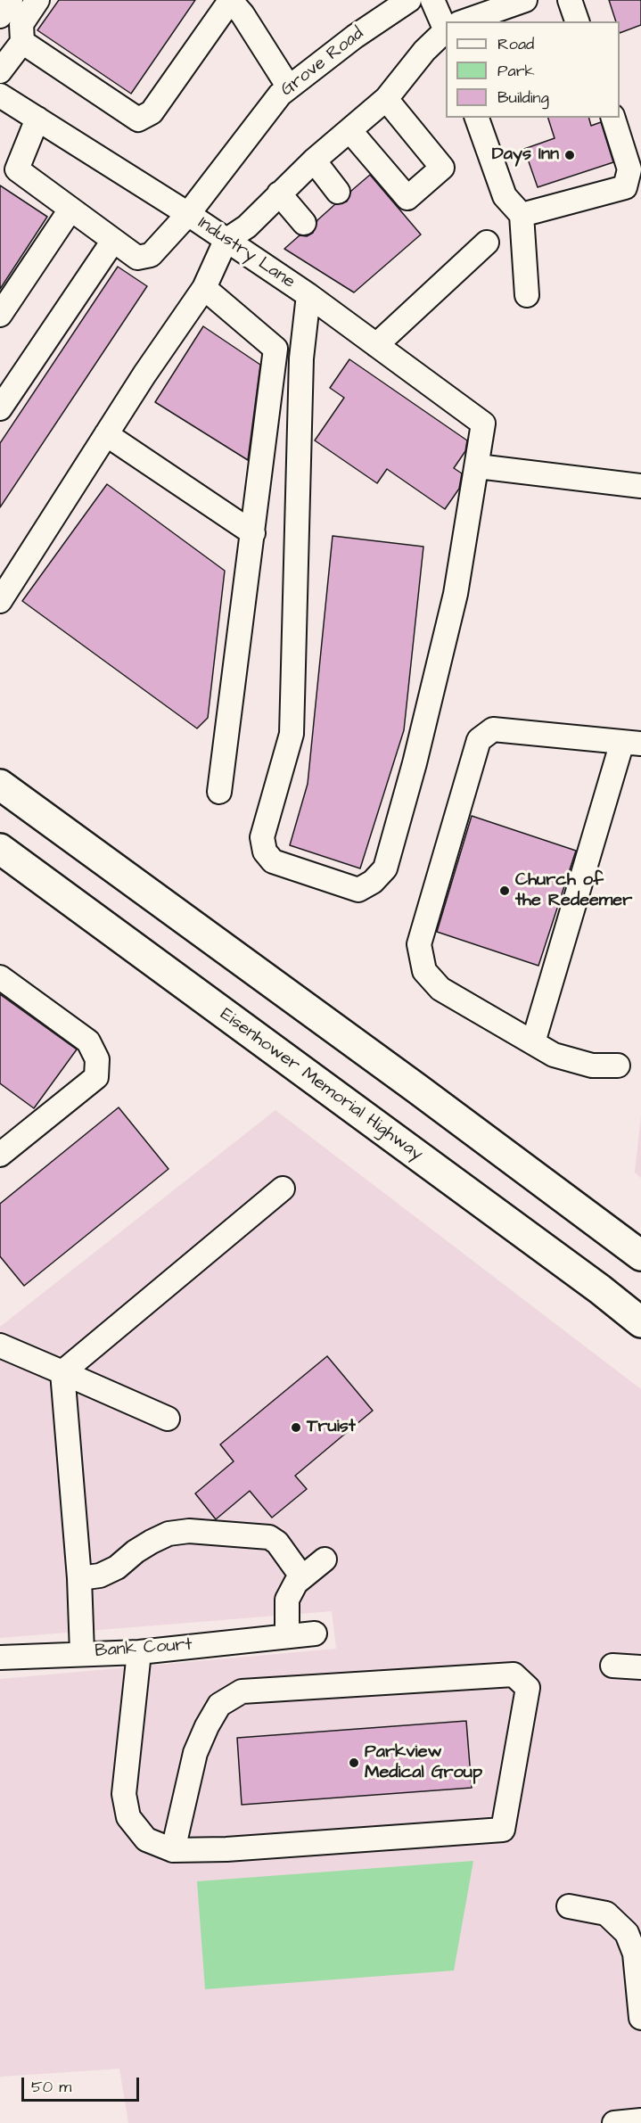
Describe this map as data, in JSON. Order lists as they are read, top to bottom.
{
  "streets": {
    "highway": ["Eisenhower Memorial Highway"],
    "street": ["Grove Road", "Industry Lane", "Bank Court"]
  },
  "crossings": [
    ["Grove Road", "Industry Lane"]
  ],
  "places": [
    "Days Inn",
    "Church of the Redeemer",
    "Truist",
    "Parkview Medical Group"
  ],
  "legend": ["Road", "Park", "Building"],
  "scale_bar": "50 m"
}
